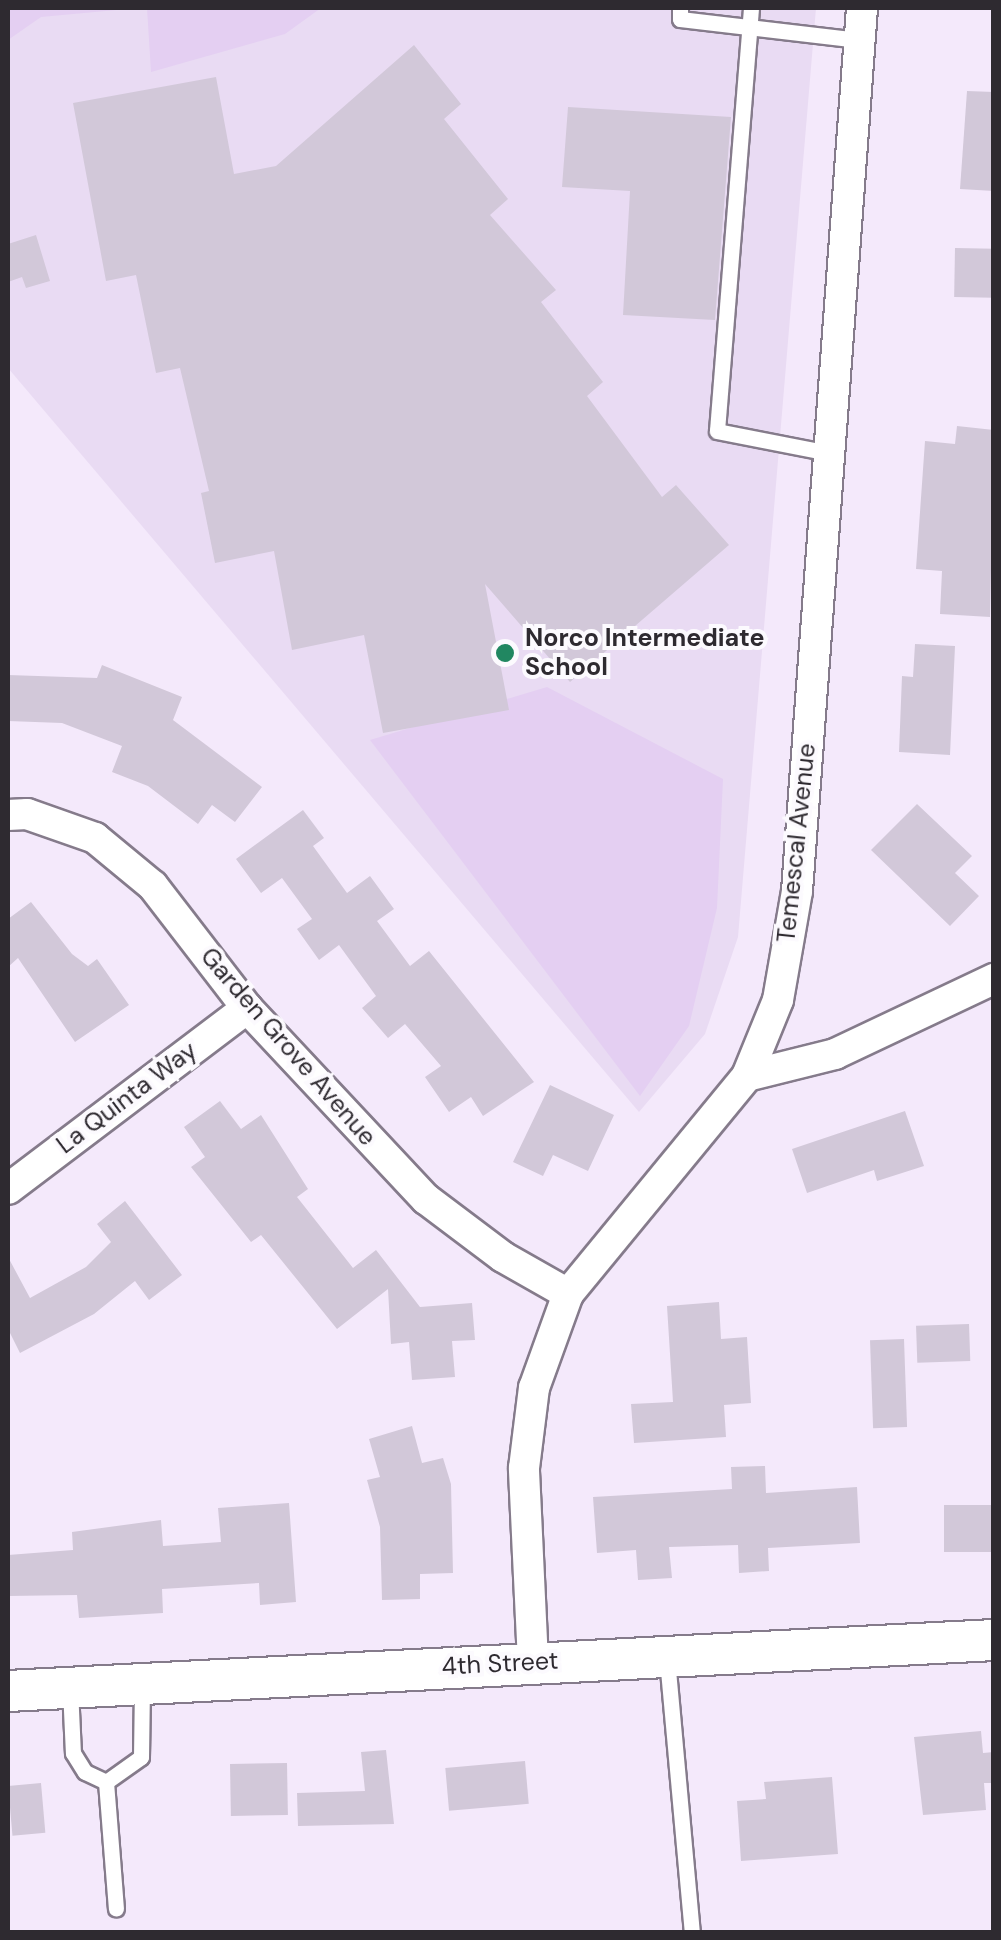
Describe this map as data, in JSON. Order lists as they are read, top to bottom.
{
  "streets": {
    "street": [
      "Temescal Avenue",
      "Garden Grove Avenue",
      "La Quinta Way",
      "4th Street"
    ]
  },
  "crossings": [
    ["Temescal Avenue", "Garden Grove Avenue"],
    ["Temescal Avenue", "4th Street"],
    ["Garden Grove Avenue", "La Quinta Way"]
  ],
  "places": ["Norco Intermediate School"]
}
